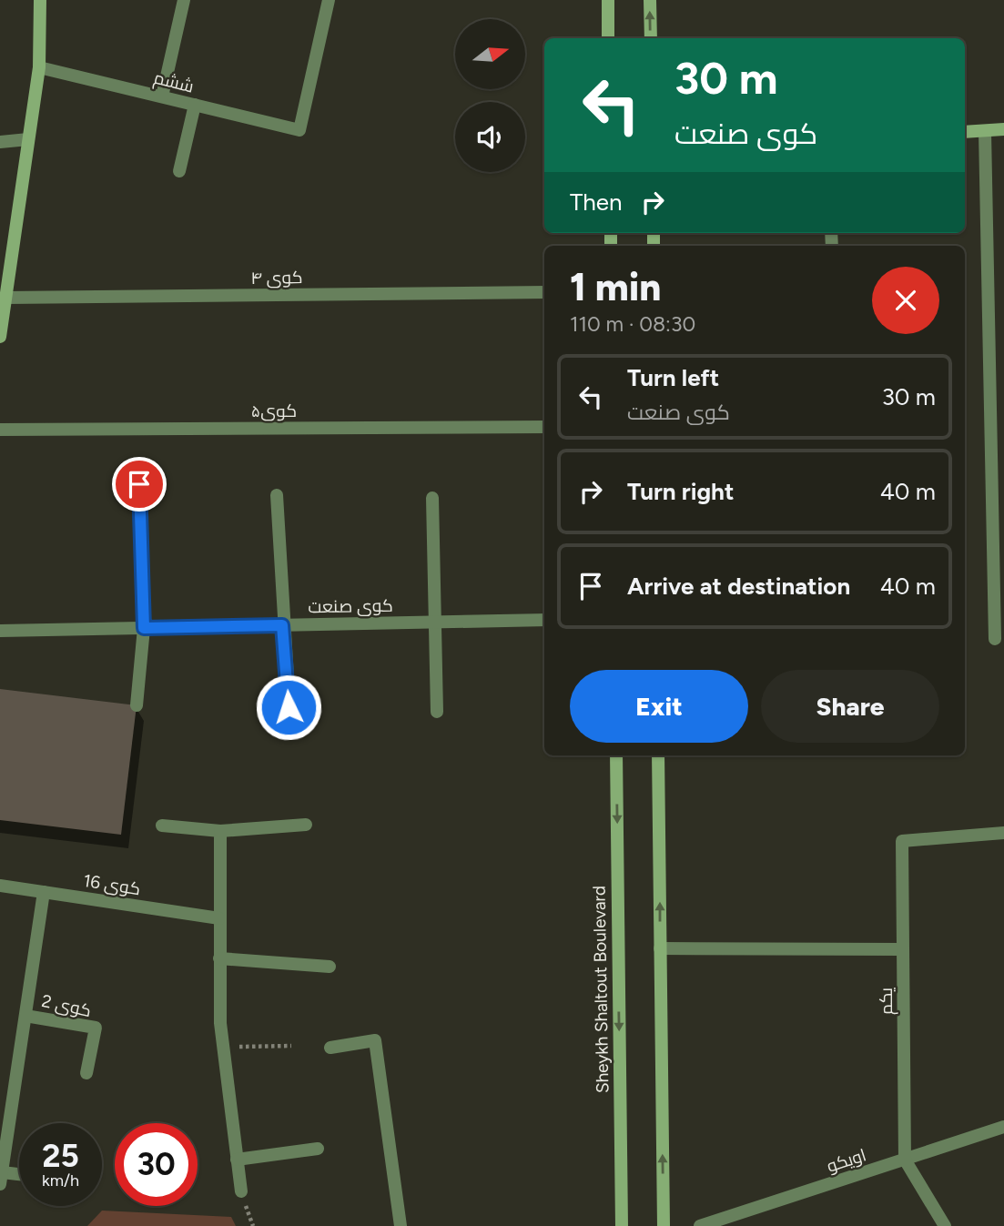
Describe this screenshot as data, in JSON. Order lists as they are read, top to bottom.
{
  "streets": {
    "main road": ["Sheykh Shaltout Boulevard"],
    "street": [
      "ششم",
      "کوی ۴",
      "کوی۵",
      "کوی صنعت",
      "کوی 16",
      "یکم",
      "کوی 2",
      "اویکو"
    ]
  },
  "crossings": [
    ["یکم", "اویکو"]
  ],
  "north": "right",
  "page": {
    "turn": ["30 m", "کوی صنعت"],
    "then": "Then",
    "heading": ["1 min", "110 m · 08:30"],
    "list": [
      {
        "name": "Turn left",
        "note": "کوی صنعت",
        "value": "30 m"
      },
      {
        "name": "Turn right",
        "value": "40 m"
      },
      {
        "name": "Arrive at destination",
        "value": "40 m"
      }
    ],
    "buttons": ["Exit", "Share"],
    "speed": "25 km/h",
    "limit": "30"
  }
}
